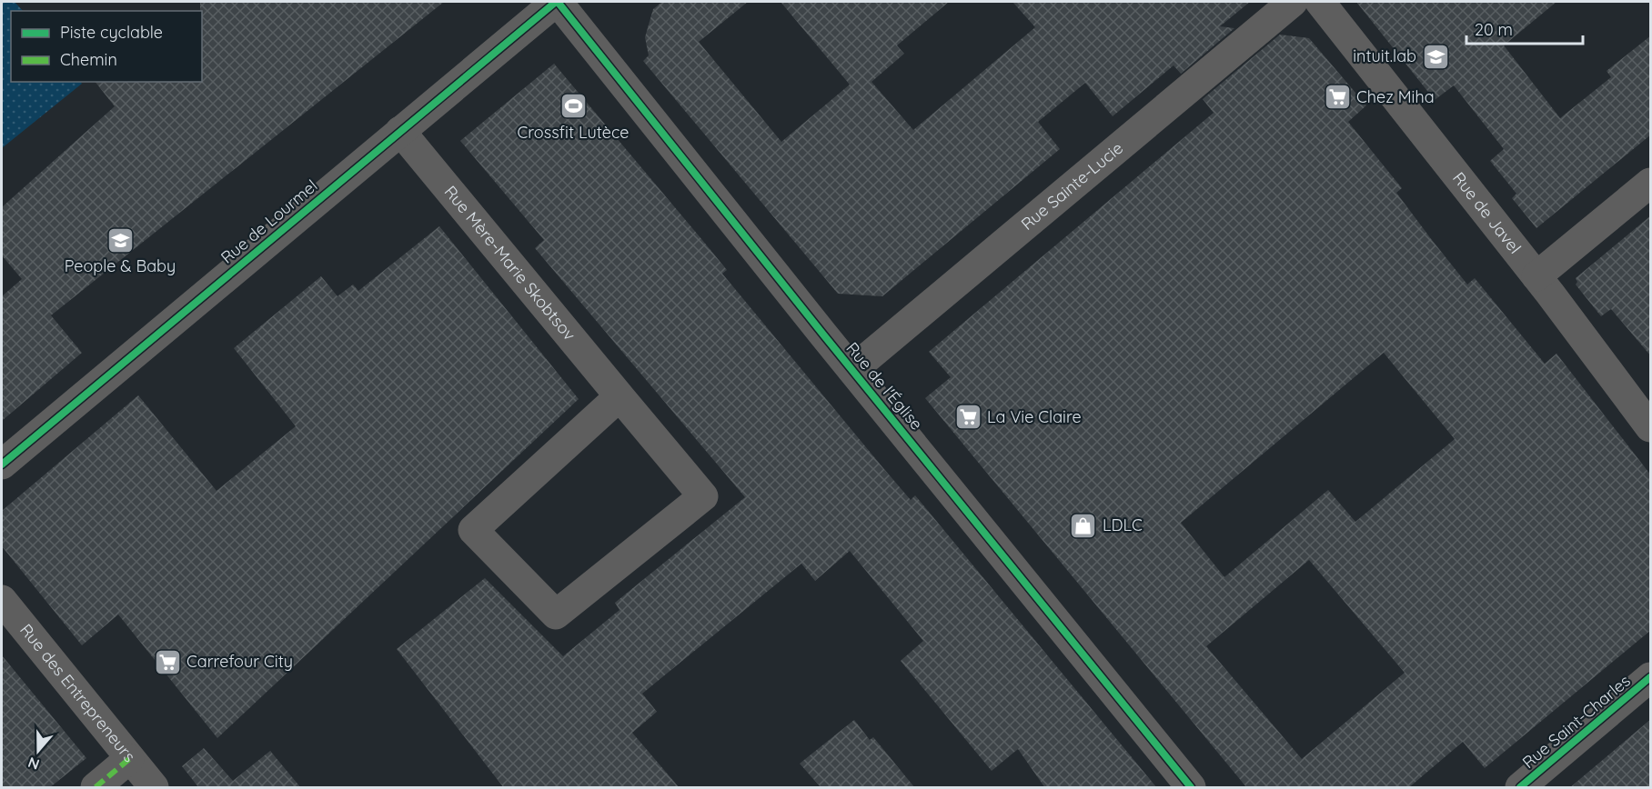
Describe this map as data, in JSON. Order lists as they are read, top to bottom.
{
  "streets": {
    "street": [
      "Rue Sainte-Lucie",
      "Rue de Javel",
      "Rue de Lourmel",
      "Rue Mère-Marie Skobtsov",
      "Rue de l'Église",
      "Rue des Entrepreneurs",
      "Rue Saint-Charles"
    ]
  },
  "crossings": [
    ["Rue Sainte-Lucie", "Rue de l'Église"],
    ["Rue de Lourmel", "Rue Mère-Marie Skobtsov"],
    ["Rue de Lourmel", "Rue de l'Église"]
  ],
  "places": {
    "school or university": ["intuit.lab", "People & Baby"],
    "supermarket": ["Chez Miha", "La Vie Claire", "Carrefour City"],
    "sports": ["Crossfit Lutèce"],
    "shop": ["LDLC"]
  },
  "legend": ["Piste cyclable", "Chemin"],
  "scale_bar": "20 m",
  "north": "bottom"
}
